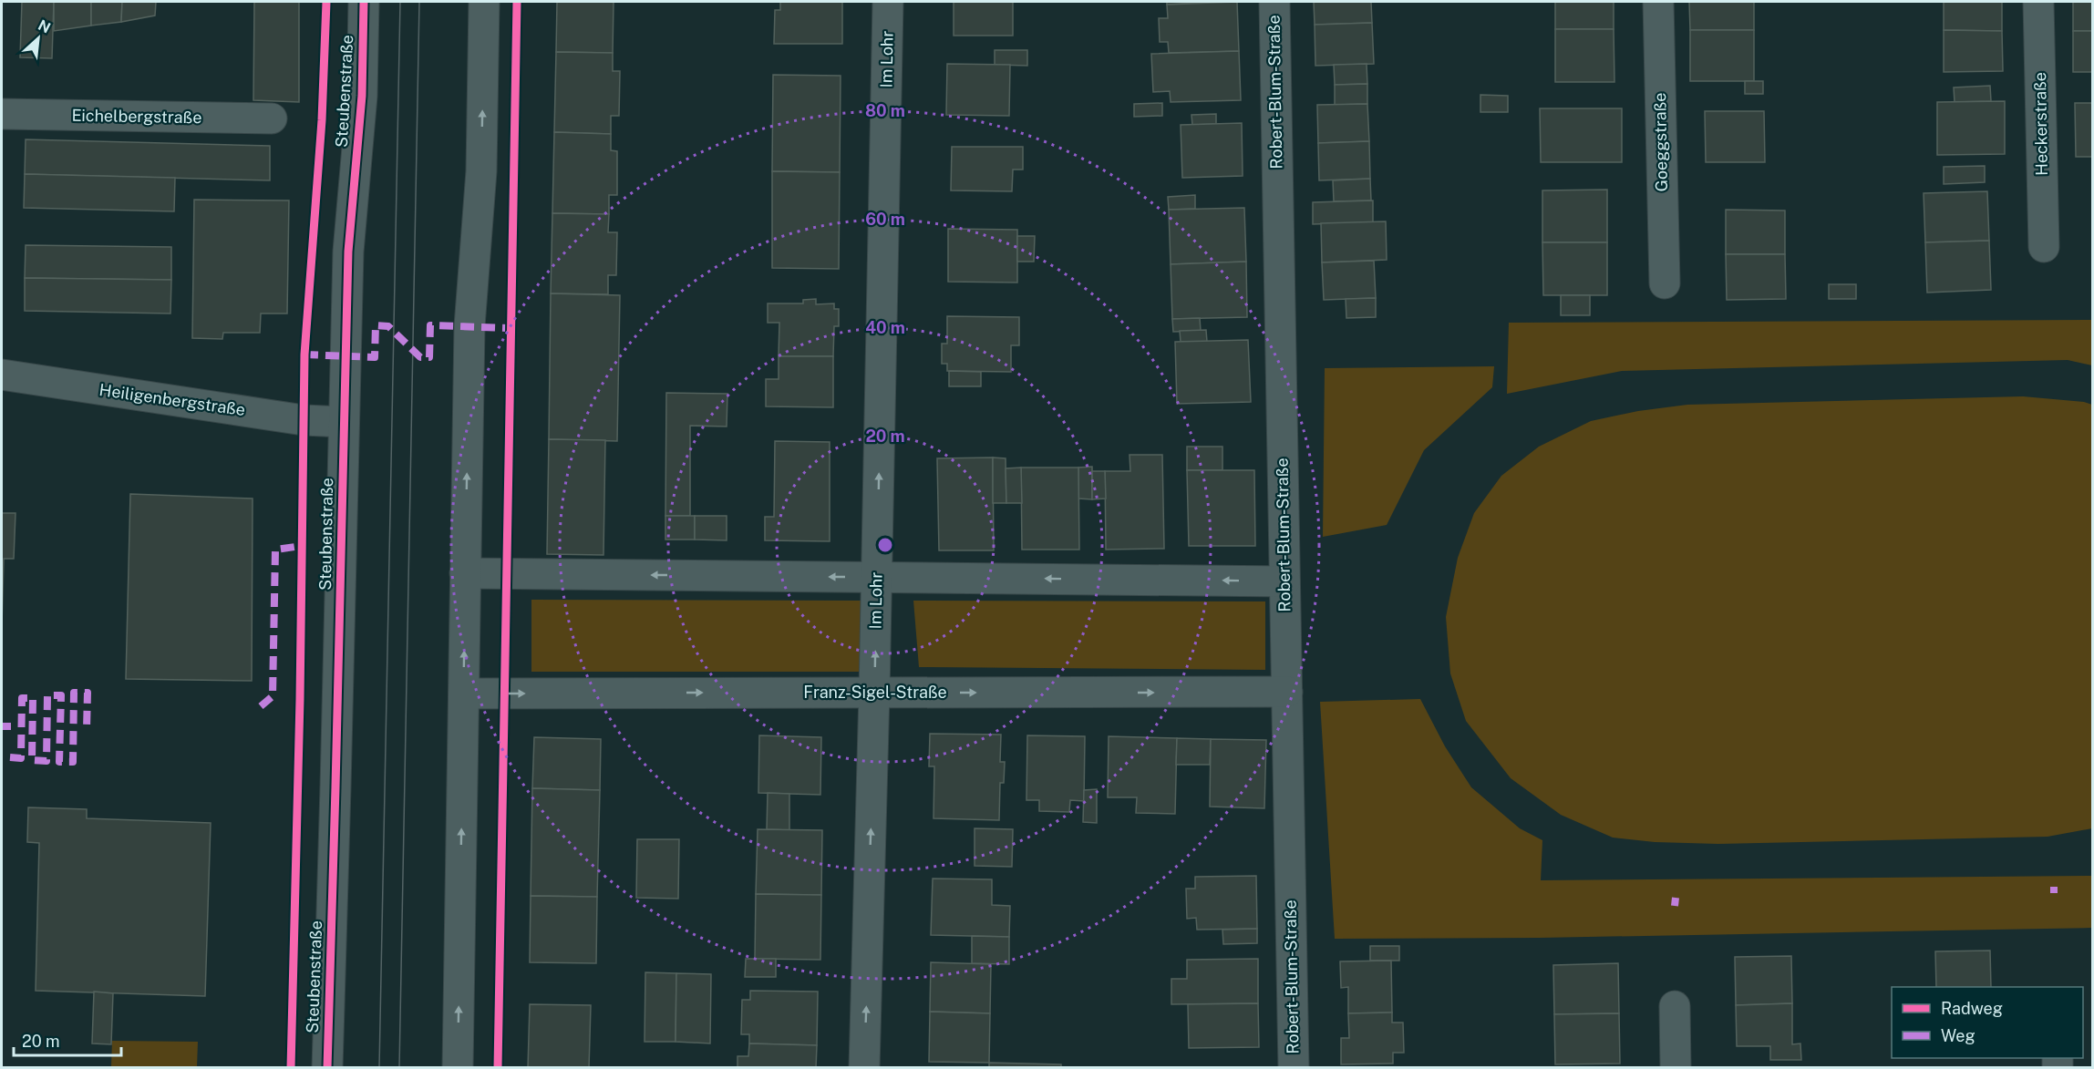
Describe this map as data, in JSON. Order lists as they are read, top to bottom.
{
  "streets": {
    "street": [
      "Im Lohr",
      "Steubenstraße",
      "Robert-Blum-Straße",
      "Eichelbergstraße",
      "Heckerstraße",
      "Goeggstraße",
      "Heiligenbergstraße",
      "Franz-Sigel-Straße"
    ]
  },
  "crossings": [
    ["Im Lohr", "Franz-Sigel-Straße"],
    ["Steubenstraße", "Heiligenbergstraße"],
    ["Robert-Blum-Straße", "Franz-Sigel-Straße"]
  ],
  "one_way": ["Im Lohr"],
  "legend": ["Radweg", "Weg"],
  "scale_bar": "20 m",
  "north": "top right",
  "rings": [
    "80 m",
    "60 m",
    "40 m",
    "20 m"
  ]
}
